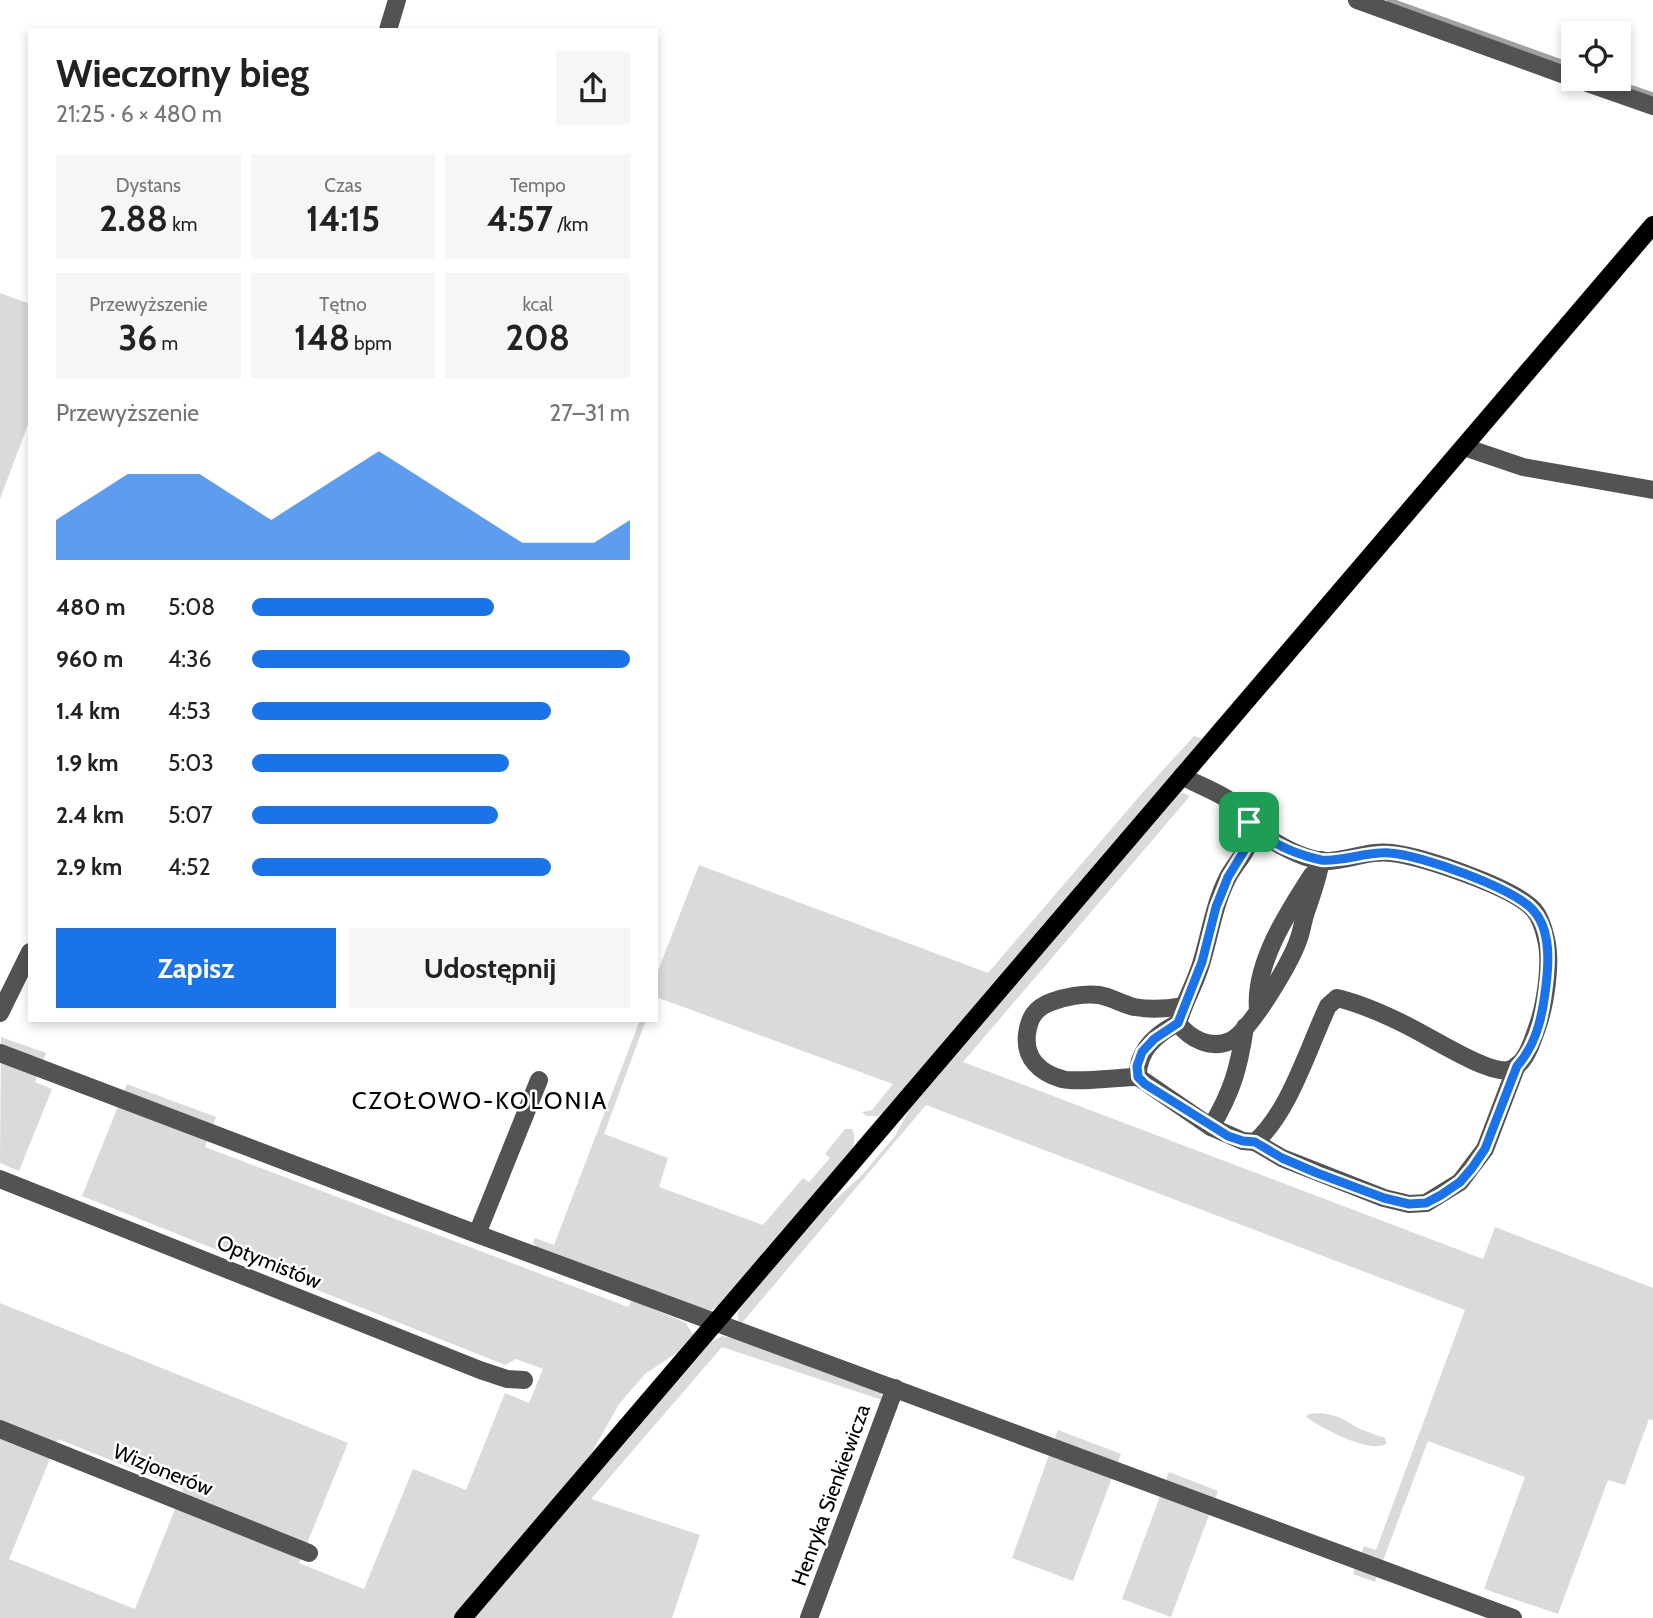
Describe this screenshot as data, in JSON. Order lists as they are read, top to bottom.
{
  "streets": {
    "street": ["Optymistów", "Wizjonerów", "Henryka Sienkiewicza"]
  },
  "districts": ["CZOŁOWO-KOLONIA"],
  "page": {
    "heading": ["Wieczorny bieg", "21:25 · 6 × 480 m"],
    "stats": [
      ["Dystans", "2.88 km"],
      ["Czas", "14:15"],
      ["Tempo", "4:57 /km"],
      ["Przewyższenie", "36 m"],
      ["Tętno", "148 bpm"],
      ["kcal", "208"]
    ],
    "chart": ["Przewyższenie", "27–31 m"],
    "list": [
      {
        "name": "480 m",
        "note": "5:08"
      },
      {
        "name": "960 m",
        "note": "4:36"
      },
      {
        "name": "1.4 km",
        "note": "4:53"
      },
      {
        "name": "1.9 km",
        "note": "5:03"
      },
      {
        "name": "2.4 km",
        "note": "5:07"
      },
      {
        "name": "2.9 km",
        "note": "4:52"
      }
    ],
    "buttons": ["Zapisz", "Udostępnij"]
  }
}
